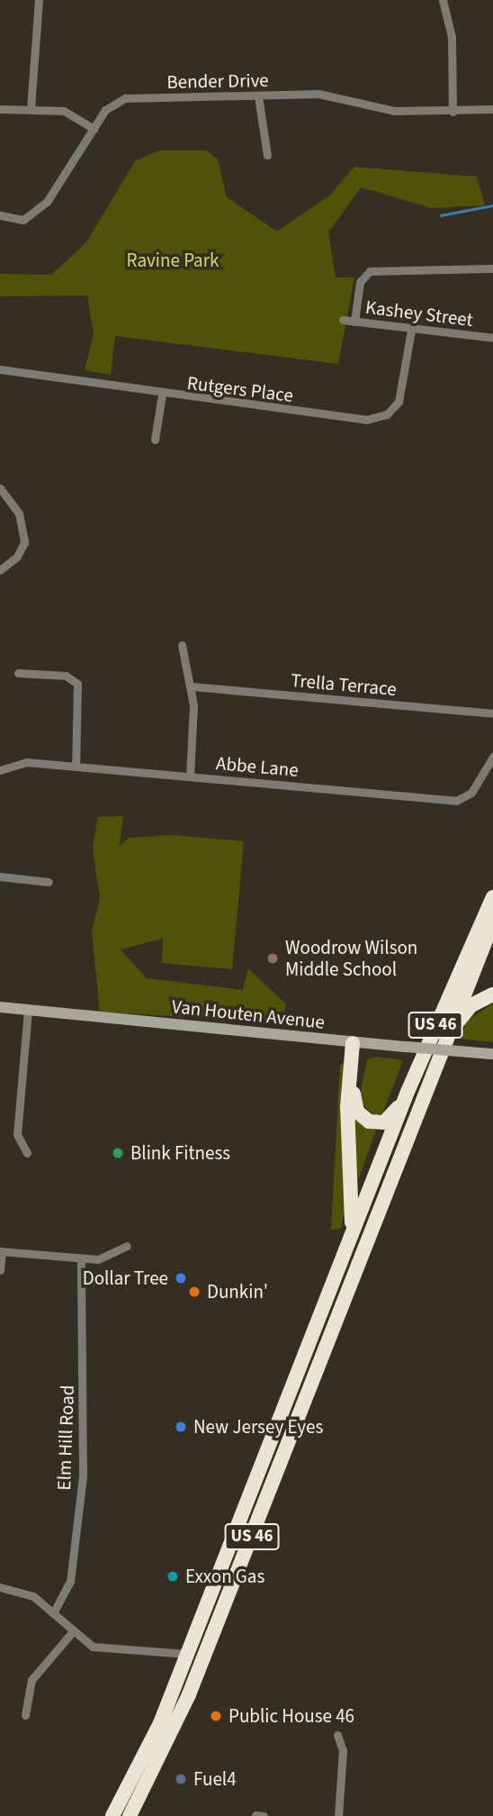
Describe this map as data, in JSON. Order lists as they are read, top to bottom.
{
  "streets": {
    "highway": ["US 46"],
    "main road": ["Van Houten Avenue"],
    "street": [
      "Bender Drive",
      "Kashey Street",
      "Rutgers Place",
      "Trella Terrace",
      "Abbe Lane",
      "Elm Hill Road"
    ]
  },
  "crossings": [
    ["Kashey Street", "Rutgers Place"]
  ],
  "parks": ["Ravine Park"],
  "places": [
    "Woodrow Wilson Middle School",
    "Blink Fitness",
    "Dollar Tree",
    "Dunkin'",
    "New Jersey Eyes",
    "Exxon Gas",
    "Public House 46",
    "Fuel4"
  ]
}
